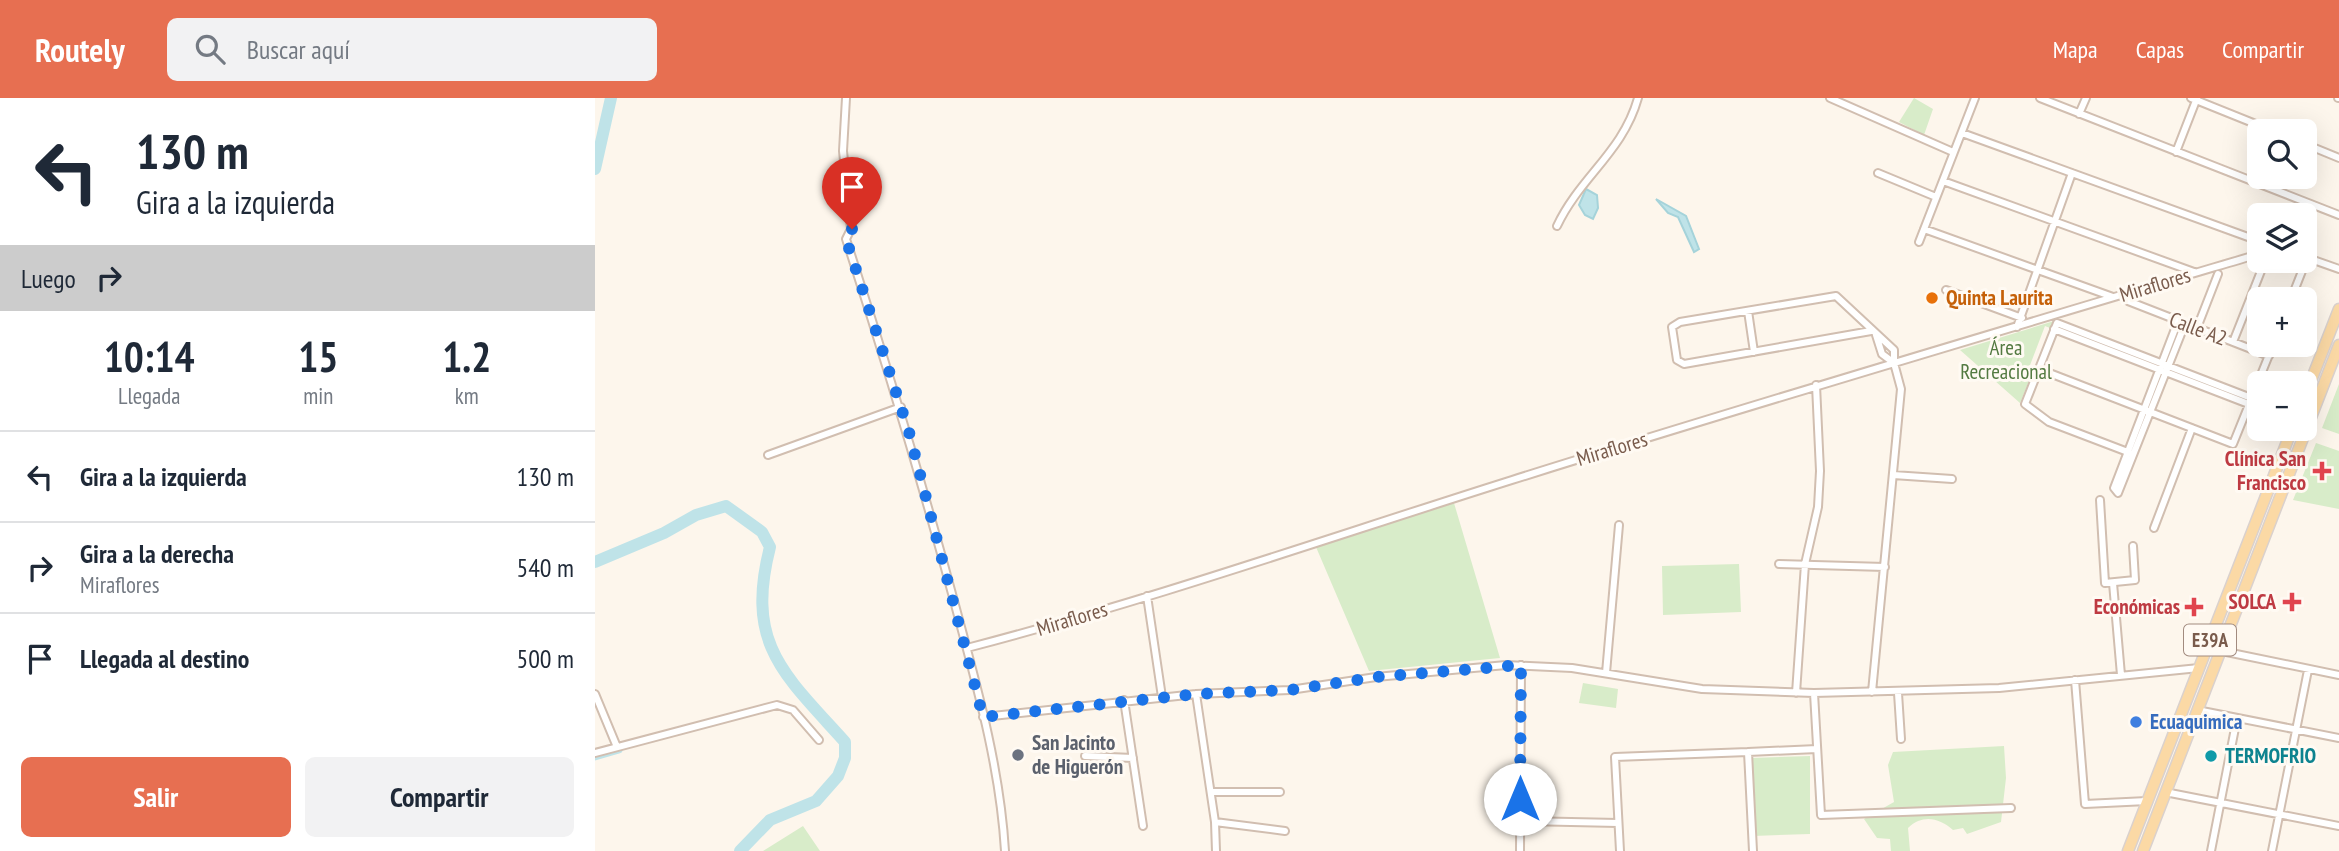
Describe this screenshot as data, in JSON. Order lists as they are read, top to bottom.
{
  "streets": {
    "main road": ["E39A"],
    "street": ["Miraflores", "Calle A2"]
  },
  "parks": ["Área Recreacional"],
  "places": {
    "other": [
      "Quinta Laurita",
      "Ecuaquimica",
      "San Jacinto de Higuerón",
      "TERMOFRIO"
    ],
    "health": ["Clínica San Francisco", "SOLCA", "Económicas"]
  },
  "page": {
    "header": "Routely",
    "search": "Buscar aquí",
    "nav": ["Mapa", "Capas", "Compartir"],
    "turn": ["130 m", "Gira a la izquierda"],
    "map_buttons": ["+", "−"],
    "then": "Luego",
    "eta": [
      "10:14",
      "Llegada",
      "15",
      "min",
      "1.2",
      "km"
    ],
    "list": [
      {
        "name": "Gira a la izquierda",
        "value": "130 m"
      },
      {
        "name": "Gira a la derecha",
        "note": "Miraflores",
        "value": "540 m"
      },
      {
        "name": "Llegada al destino",
        "value": "500 m"
      }
    ],
    "buttons": ["Salir", "Compartir"]
  }
}
